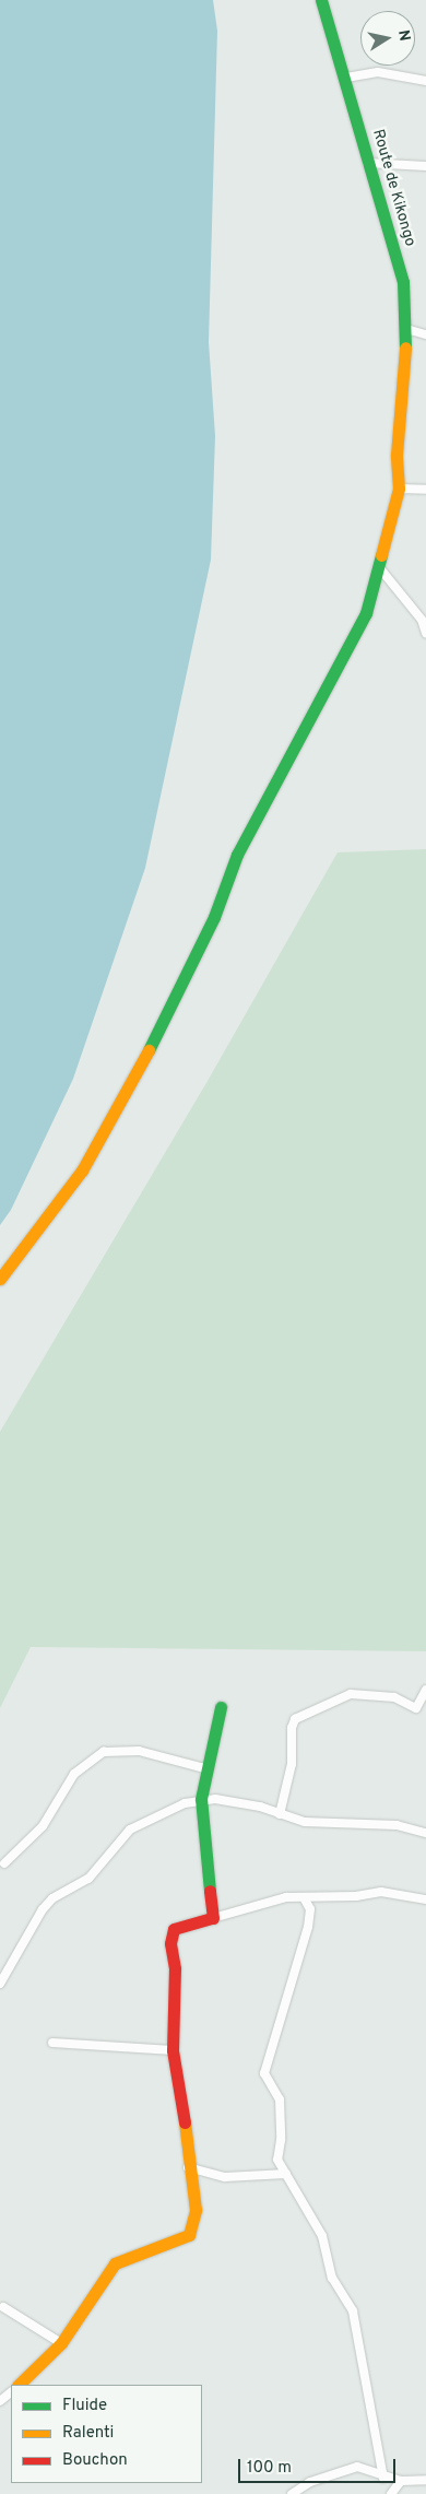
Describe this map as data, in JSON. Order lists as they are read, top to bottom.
{
  "streets": {
    "street": ["Route de Kikongo"]
  },
  "legend": ["Fluide", "Ralenti", "Bouchon"],
  "scale_bar": "100 m",
  "north": "right"
}
